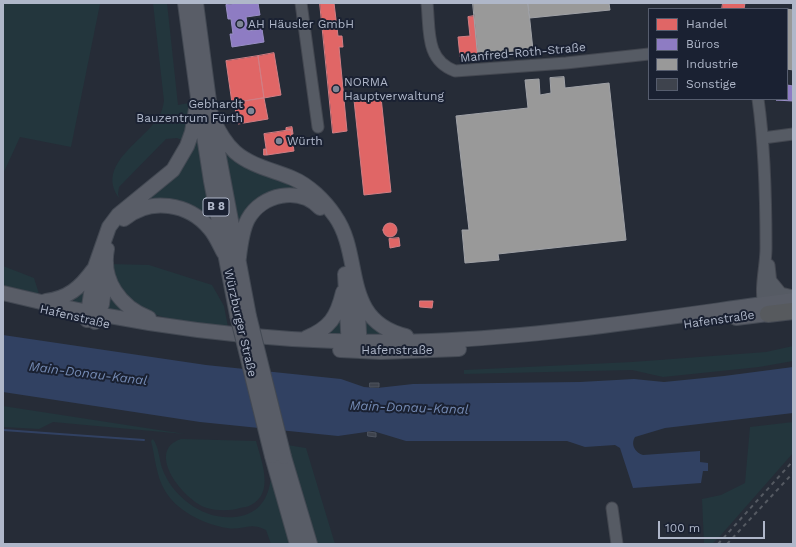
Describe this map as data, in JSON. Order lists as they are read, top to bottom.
{
  "streets": {
    "highway": ["Hafenstraße"],
    "main road": ["B 8", "Würzburger Straße"],
    "street": ["Manfred-Roth-Straße"]
  },
  "crossings": [
    ["B 8", "Würzburger Straße"]
  ],
  "water": ["Main-Donau-Kanal"],
  "places": [
    "AH Häusler GmbH",
    "NORMA Hauptverwaltung",
    "Gebhardt Bauzentrum Fürth",
    "Würth"
  ],
  "legend": [
    "Handel",
    "Büros",
    "Industrie",
    "Sonstige"
  ],
  "scale_bar": "100 m"
}
